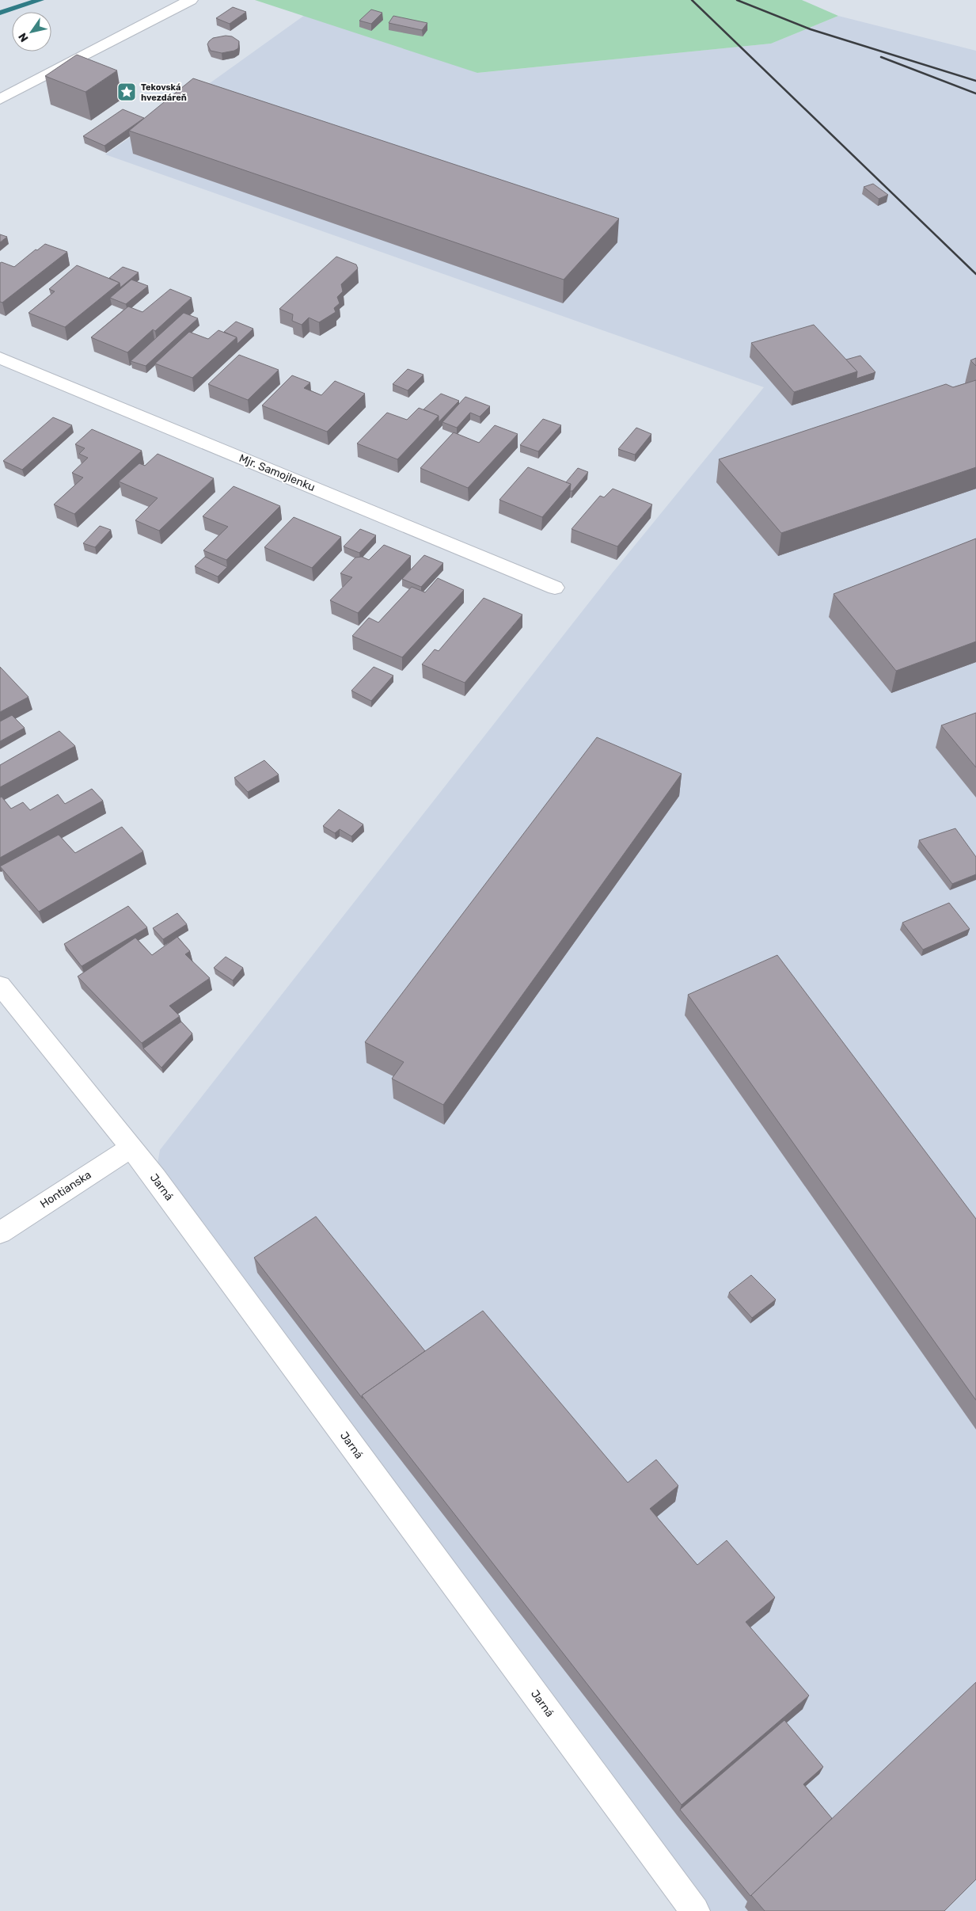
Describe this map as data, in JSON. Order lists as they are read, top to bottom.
{
  "streets": {
    "street": ["Mjr. Samojlenku", "Jarná", "Hontianska"]
  },
  "crossings": [
    ["Jarná", "Hontianska"]
  ],
  "places": {
    "place": ["Tekovská hvezdáreň"]
  },
  "north": "bottom left"
}
